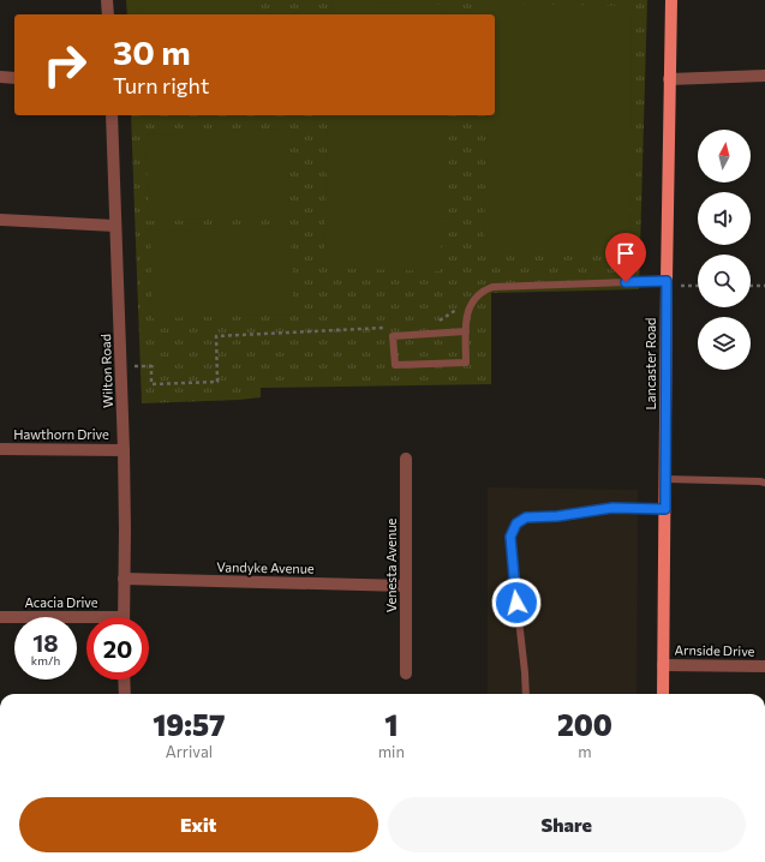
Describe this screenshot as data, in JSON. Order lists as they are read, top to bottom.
{
  "streets": {
    "main road": ["Lancaster Road"],
    "street": [
      "Wilton Road",
      "Hawthorn Drive",
      "Venesta Avenue",
      "Vandyke Avenue",
      "Acacia Drive",
      "Arnside Drive"
    ]
  },
  "crossings": [
    ["Lancaster Road", "Arnside Drive"],
    ["Wilton Road", "Hawthorn Drive"],
    ["Wilton Road", "Vandyke Avenue"],
    ["Venesta Avenue", "Vandyke Avenue"]
  ],
  "north": "top",
  "page": {
    "turn": ["30 m", "Turn right"],
    "speed": "18 km/h",
    "limit": "20",
    "eta": [
      "19:57",
      "Arrival",
      "1",
      "min",
      "200",
      "m"
    ],
    "buttons": ["Exit", "Share"]
  }
}
